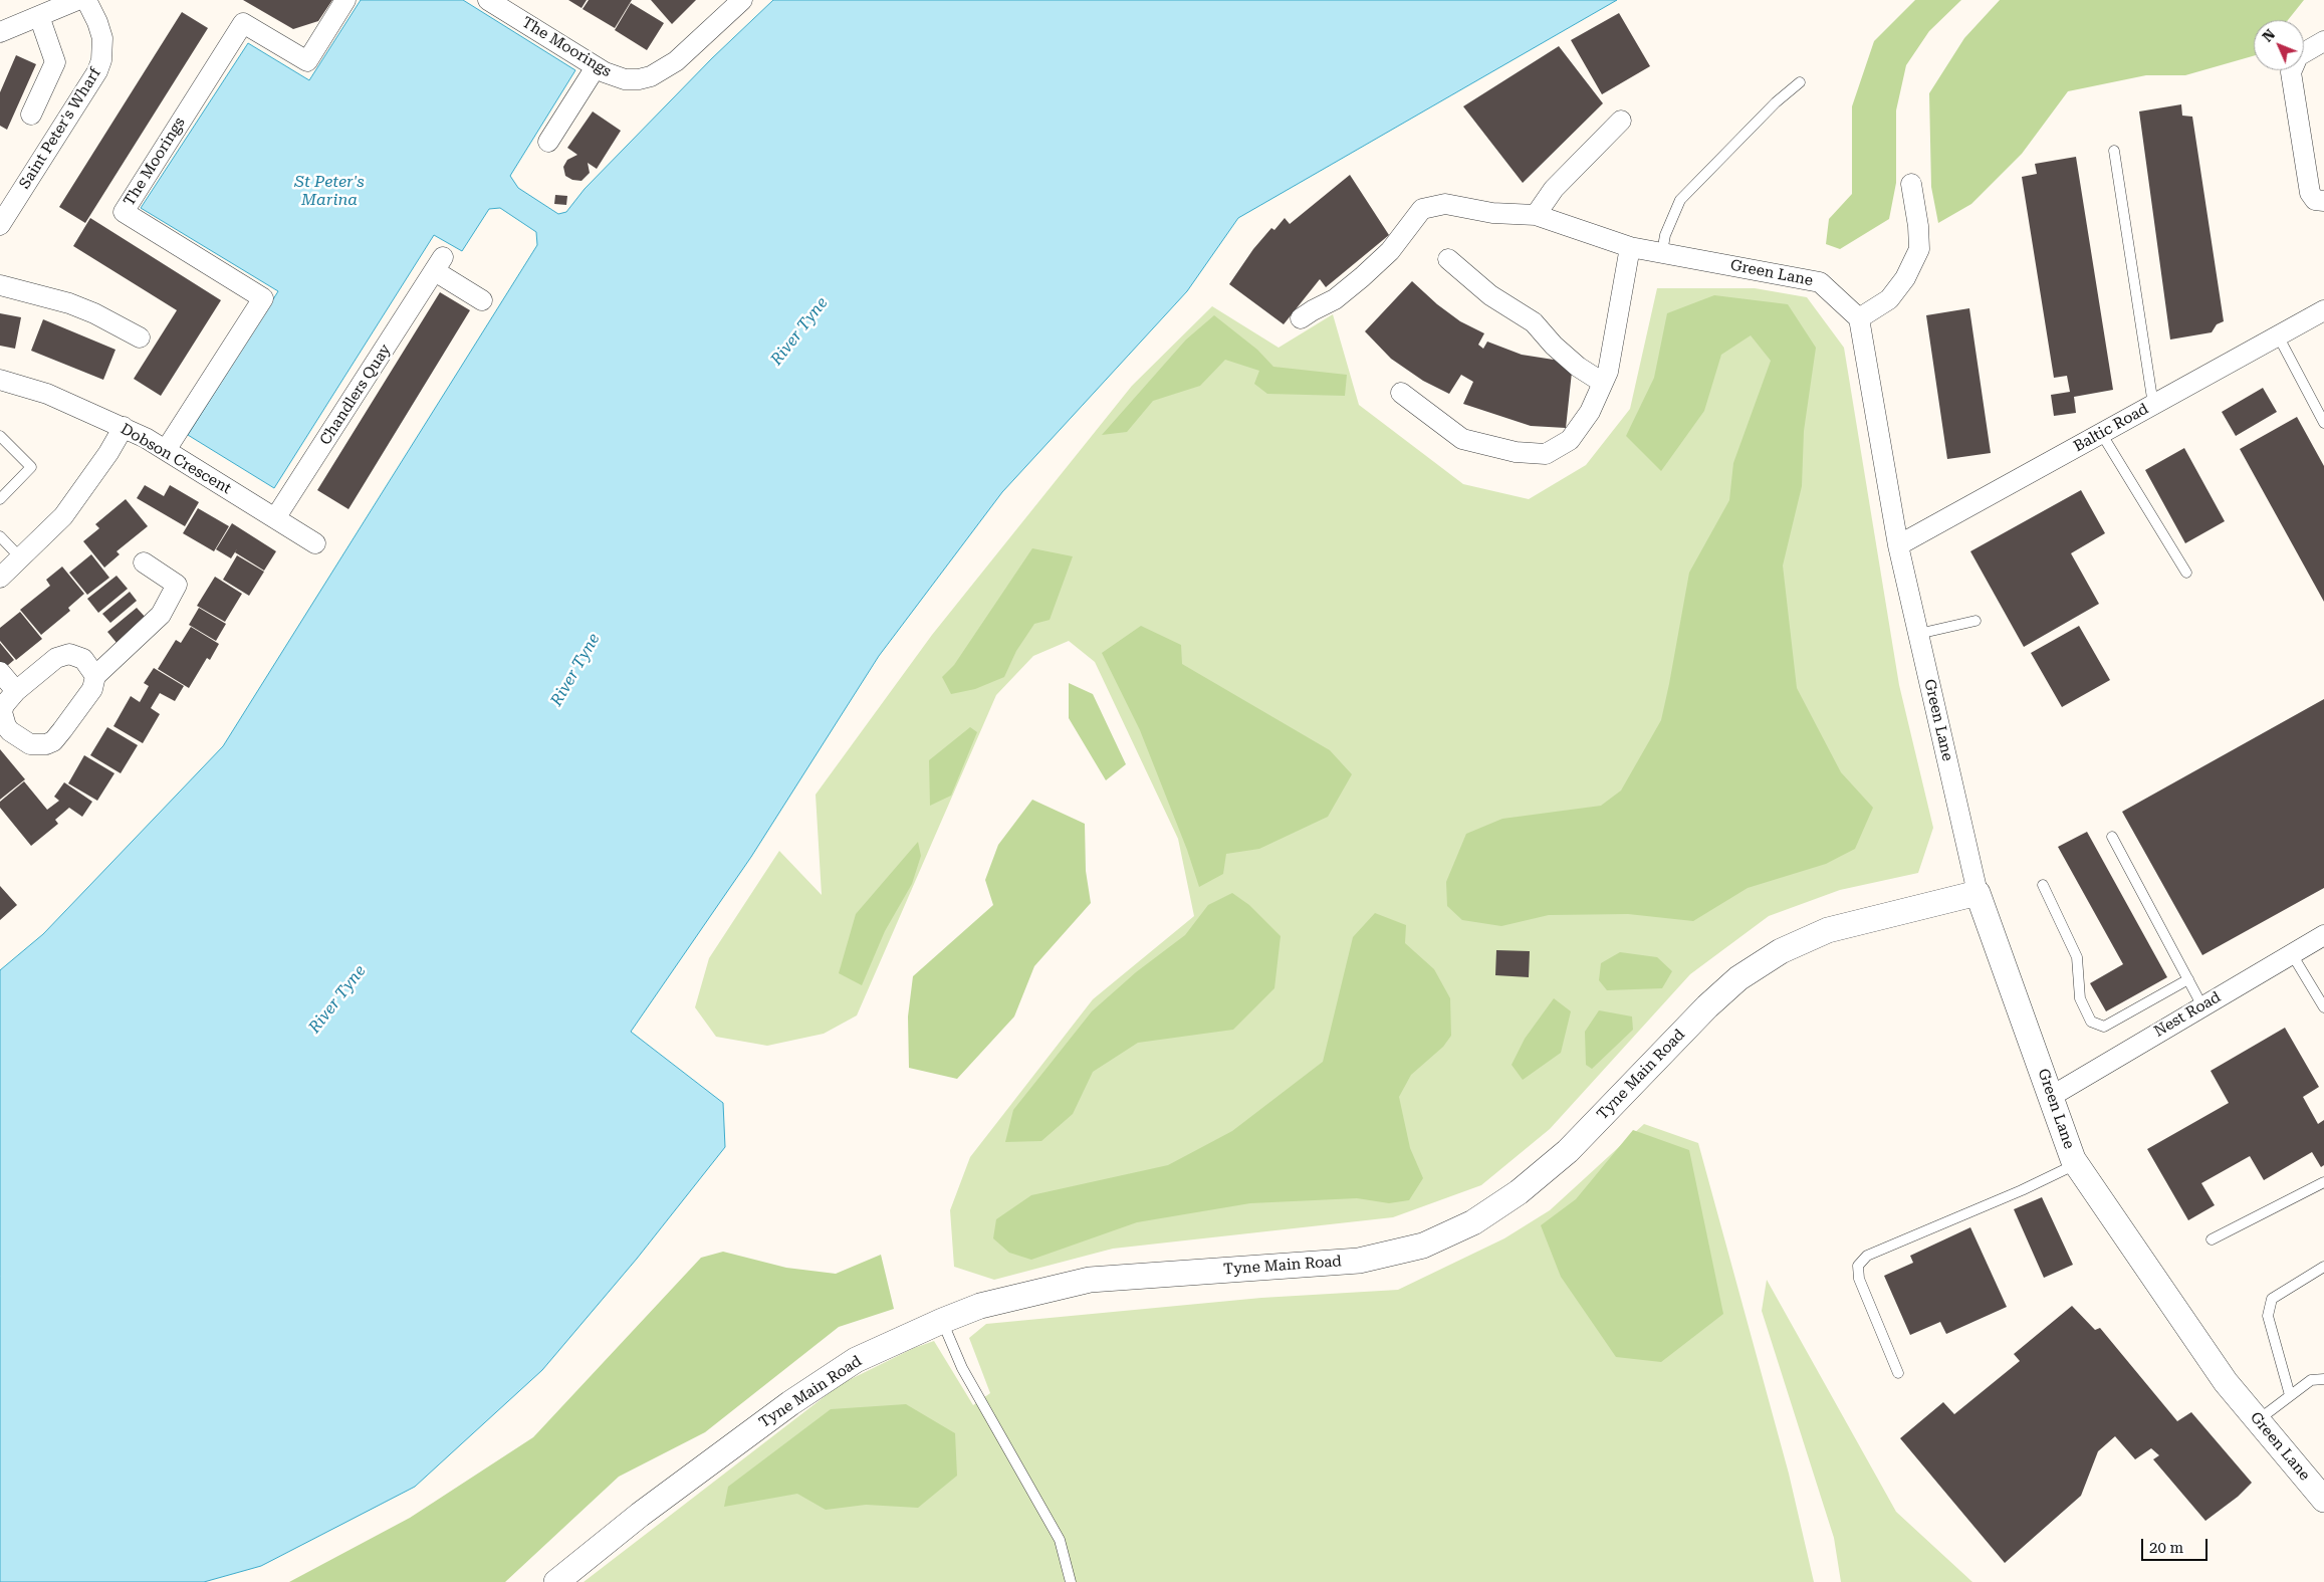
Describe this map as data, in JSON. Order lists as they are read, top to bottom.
{
  "streets": {
    "street": [
      "The Moorings",
      "Saint Peter's Wharf",
      "Green Lane",
      "Chandlers Quay",
      "Baltic Road",
      "Dobson Crescent",
      "Nest Road",
      "Tyne Main Road"
    ]
  },
  "crossings": [
    ["The Moorings", "Dobson Crescent"],
    ["Green Lane", "Baltic Road"],
    ["Green Lane", "Nest Road"],
    ["Green Lane", "Tyne Main Road"],
    ["Chandlers Quay", "Dobson Crescent"]
  ],
  "water": ["St Peter's Marina", "River Tyne"],
  "scale_bar": "20 m",
  "north": "top left"
}
